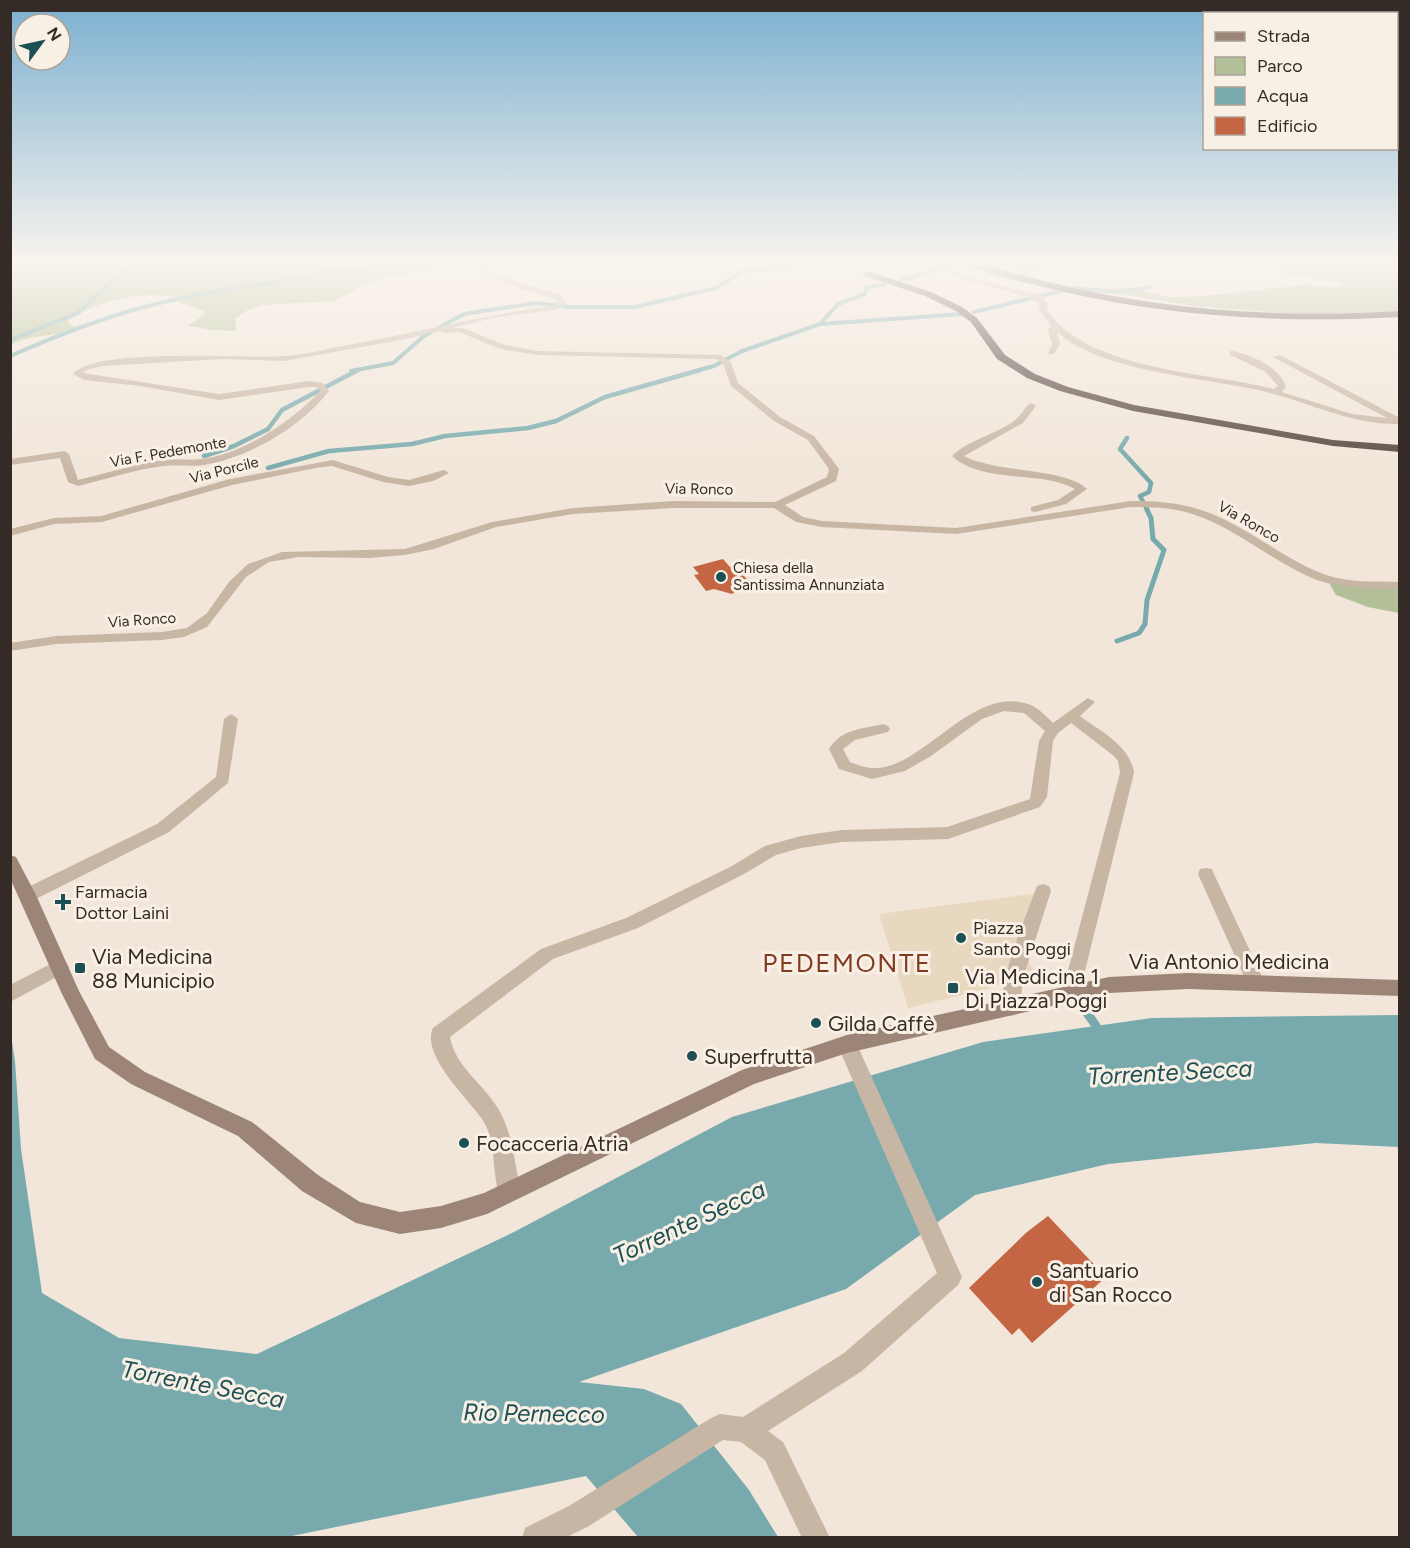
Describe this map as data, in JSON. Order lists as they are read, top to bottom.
{
  "streets": {
    "main road": ["Via Antonio Medicina"],
    "street": ["Via F. Pedemonte", "Via Porcile", "Via Ronco"]
  },
  "districts": ["PEDEMONTE"],
  "water": ["Torrente Secca", "Rio Pernecco"],
  "places": {
    "other": [
      "Chiesa della Santissima Annunziata",
      "Piazza Santo Poggi",
      "Gilda Caffè",
      "Superfrutta",
      "Focacceria Atria",
      "Santuario di San Rocco"
    ],
    "health": ["Farmacia Dottor Laini"],
    "transit": ["Via Medicina 88 Municipio", "Via Medicina 1 Di Piazza Poggi"]
  },
  "legend": [
    "Strada",
    "Parco",
    "Acqua",
    "Edificio"
  ],
  "north": "top right"
}
